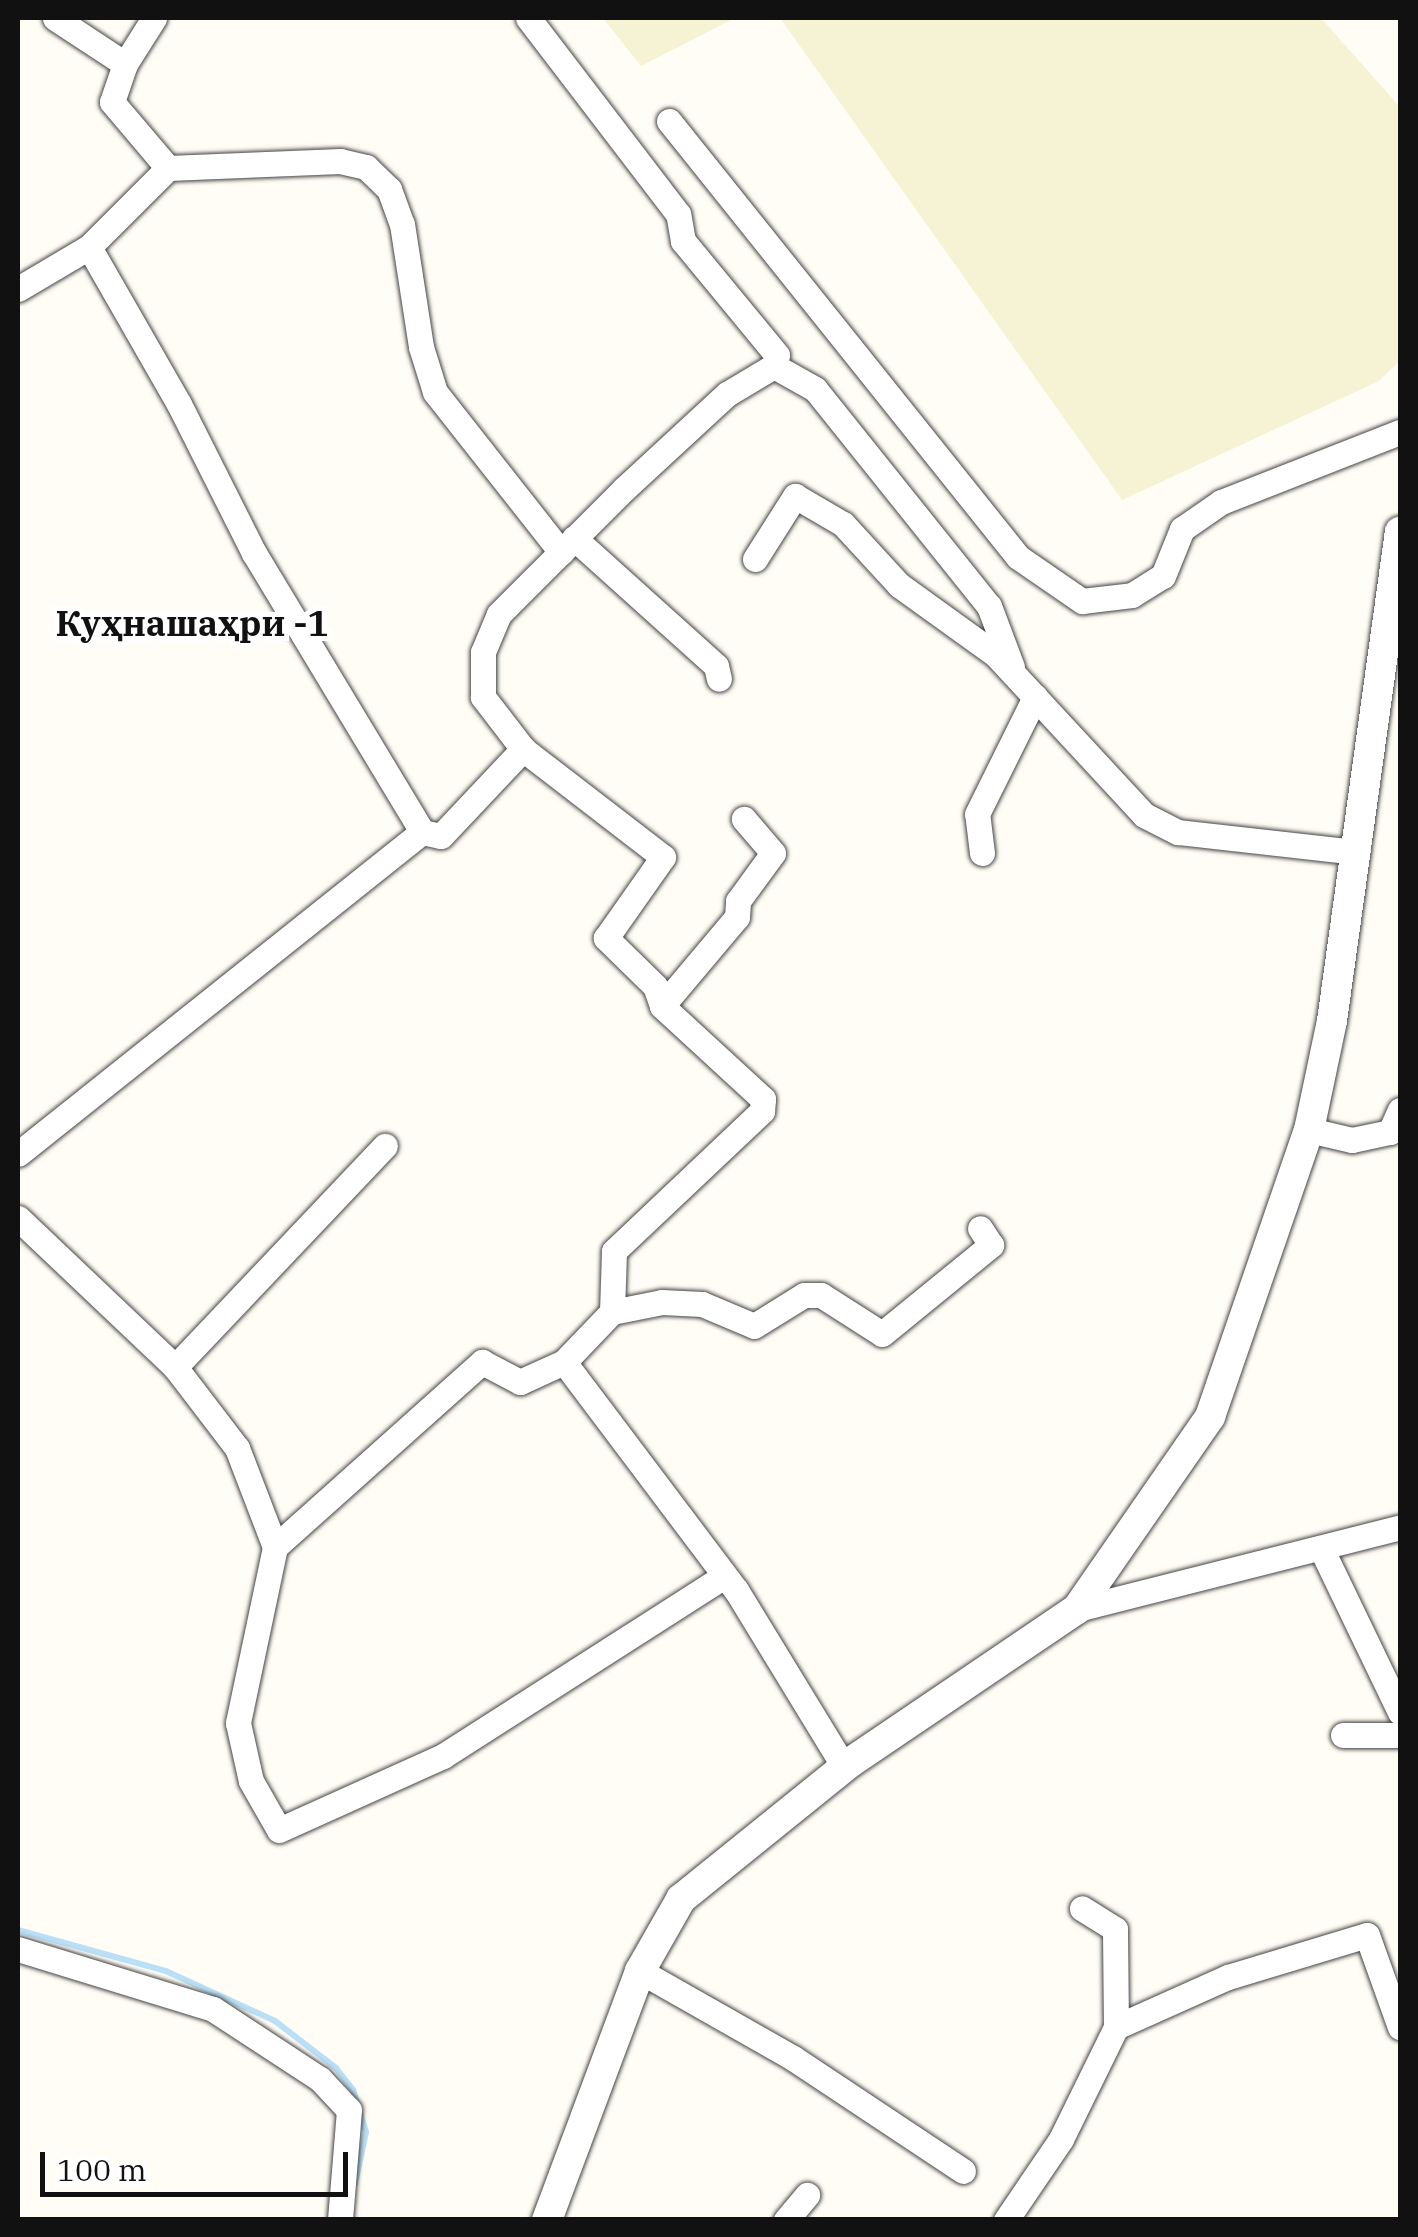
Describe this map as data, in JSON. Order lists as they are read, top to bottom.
{
  "districts": ["Куҳнашаҳри -1"],
  "scale_bar": "100 m"
}
